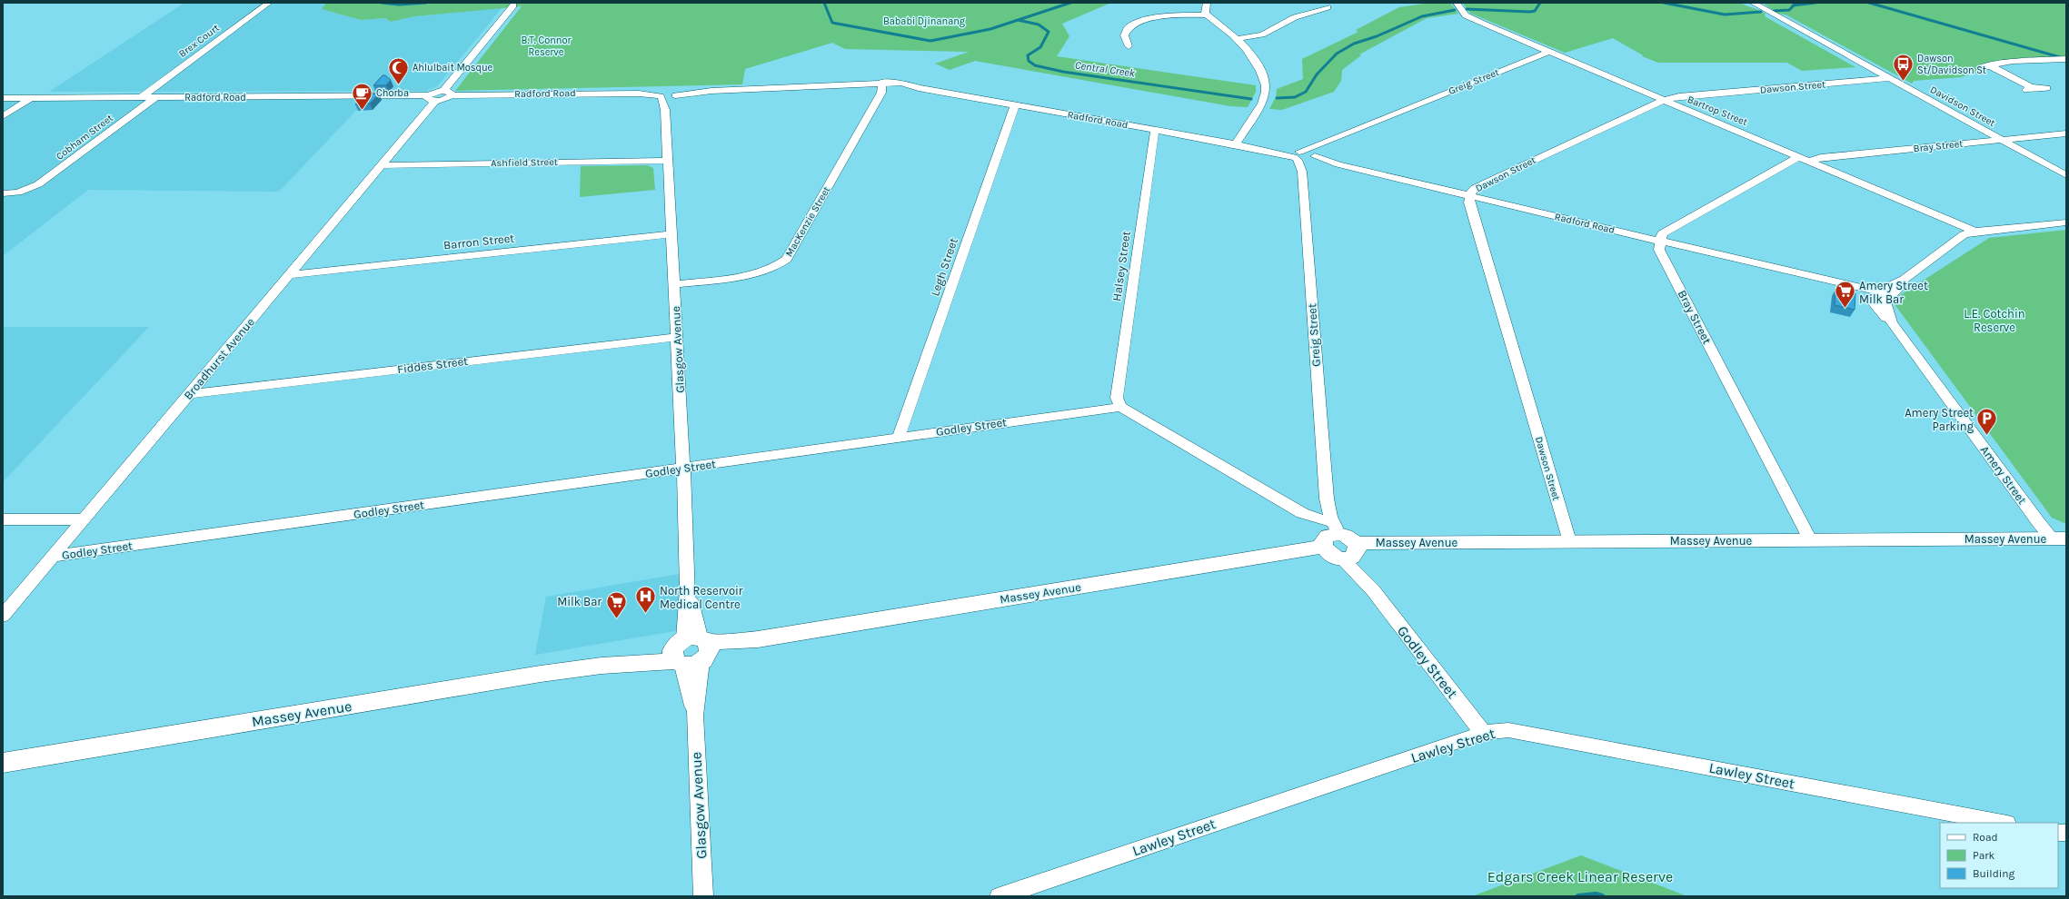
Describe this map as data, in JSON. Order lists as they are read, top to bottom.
{
  "streets": {
    "street": [
      "Brex Court",
      "Greig Street",
      "Dawson Street",
      "Radford Road",
      "Davidson Street",
      "Bartrop Street",
      "Cobham Street",
      "Bray Street",
      "Ashfield Street",
      "MacKenzie Street",
      "Barron Street",
      "Halsey Street",
      "Legh Street",
      "Glasgow Avenue",
      "Broadhurst Avenue",
      "Fiddes Street",
      "Godley Street",
      "Amery Street",
      "Massey Avenue",
      "Lawley Street"
    ]
  },
  "crossings": [
    ["Brex Court", "Radford Road"],
    ["Greig Street", "Radford Road"],
    ["Greig Street", "Bartrop Street"],
    ["Greig Street", "Massey Avenue"],
    ["Dawson Street", "Radford Road"],
    ["Dawson Street", "Davidson Street"],
    ["Dawson Street", "Bartrop Street"],
    ["Dawson Street", "Massey Avenue"],
    ["Radford Road", "Cobham Street"],
    ["Radford Road", "Bray Street"],
    ["Radford Road", "MacKenzie Street"],
    ["Radford Road", "Halsey Street"],
    ["Radford Road", "Legh Street"],
    ["Radford Road", "Glasgow Avenue"],
    ["Radford Road", "Broadhurst Avenue"],
    ["Radford Road", "Amery Street"],
    ["Davidson Street", "Bray Street"],
    ["Bartrop Street", "Bray Street"],
    ["Bray Street", "Massey Avenue"],
    ["Ashfield Street", "Glasgow Avenue"],
    ["Ashfield Street", "Broadhurst Avenue"],
    ["MacKenzie Street", "Glasgow Avenue"],
    ["Barron Street", "Glasgow Avenue"],
    ["Barron Street", "Broadhurst Avenue"],
    ["Halsey Street", "Godley Street"],
    ["Legh Street", "Godley Street"],
    ["Glasgow Avenue", "Fiddes Street"],
    ["Glasgow Avenue", "Godley Street"],
    ["Glasgow Avenue", "Massey Avenue"],
    ["Broadhurst Avenue", "Fiddes Street"],
    ["Broadhurst Avenue", "Godley Street"],
    ["Godley Street", "Massey Avenue"],
    ["Godley Street", "Lawley Street"],
    ["Amery Street", "Massey Avenue"]
  ],
  "water": ["Central Creek"],
  "parks": [
    "Bababi Djinanang",
    "B.T. Connor Reserve",
    "L.E. Cotchin Reserve",
    "Edgars Creek Linear Reserve"
  ],
  "places": {
    "bus stop": ["Dawson St/Davidson St"],
    "mosque": ["Ahlulbait Mosque"],
    "cafe": ["Chorba"],
    "supermarket": ["Amery Street Milk Bar", "Milk Bar"],
    "parking": ["Amery Street Parking"],
    "hospital": ["North Reservoir Medical Centre"]
  },
  "legend": ["Road", "Park", "Building"]
}
